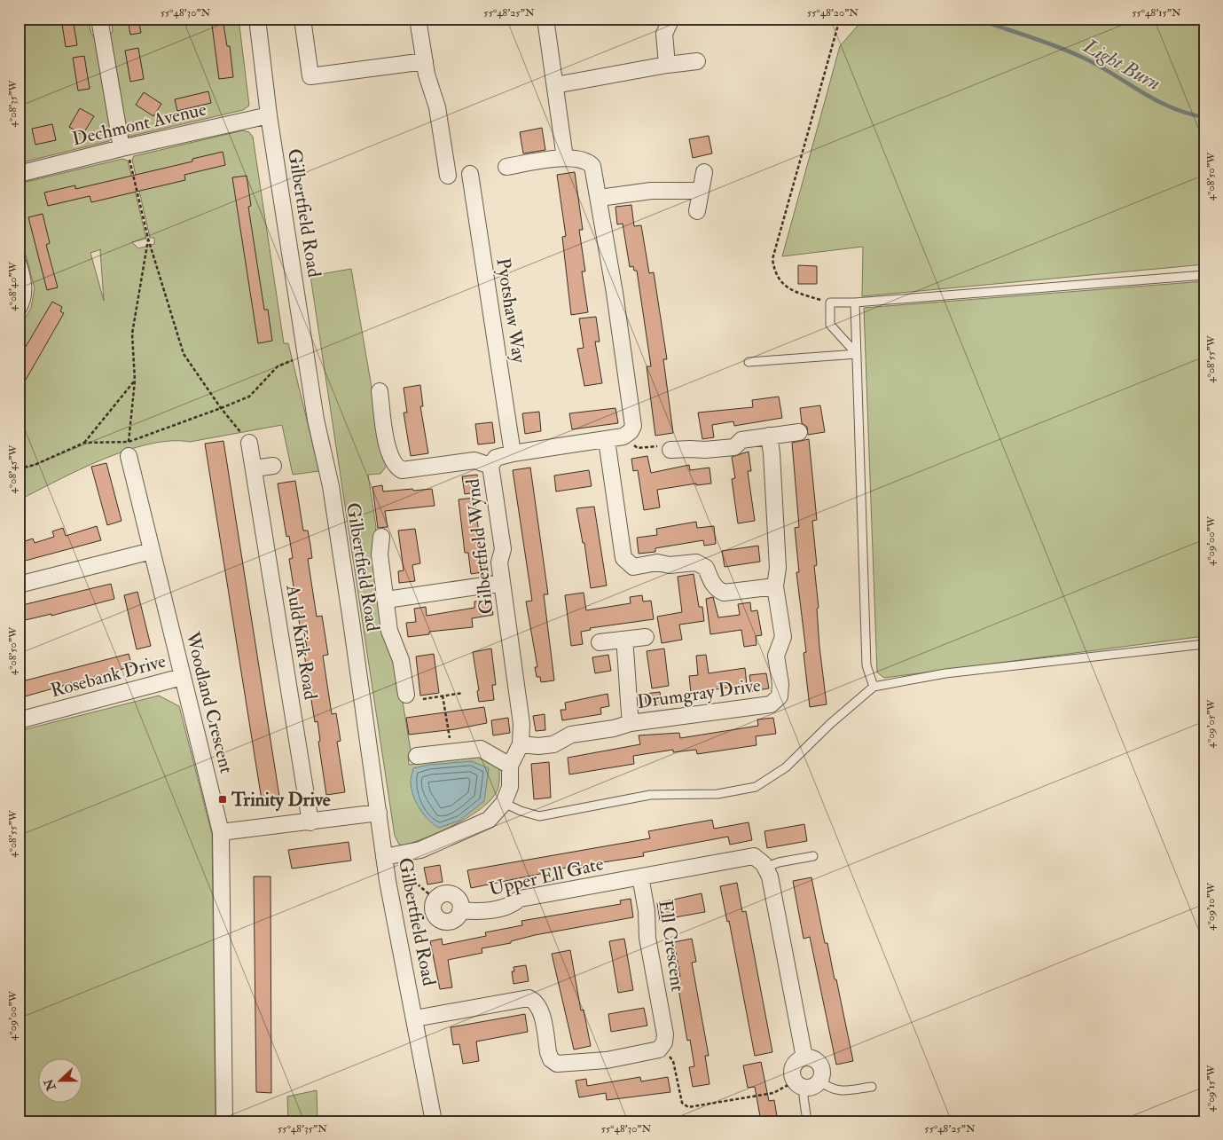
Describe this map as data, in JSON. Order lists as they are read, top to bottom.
{
  "streets": {
    "street": [
      "Dechmont Avenue",
      "Gilbertfield Road",
      "Pyotshaw Way",
      "Gilbertfield Wynd",
      "Auld Kirk Road",
      "Rosebank Drive",
      "Drumgray Drive",
      "Woodland Crescent",
      "Upper Ell Gate",
      "Ell Crescent"
    ]
  },
  "crossings": [
    ["Dechmont Avenue", "Gilbertfield Road"],
    ["Gilbertfield Road", "Gilbertfield Wynd"],
    ["Pyotshaw Way", "Gilbertfield Wynd"],
    ["Gilbertfield Wynd", "Drumgray Drive"],
    ["Rosebank Drive", "Woodland Crescent"],
    ["Upper Ell Gate", "Ell Crescent"]
  ],
  "water": ["Light Burn"],
  "places": {
    "transit": ["Trinity Drive"]
  },
  "north": "left",
  "coordinates": [
    "55°48'30\"N",
    "55°48'25\"N",
    "55°48'20\"N",
    "55°48'15\"N",
    "4°08'35\"W",
    "4°08'50\"W",
    "4°08'40\"W",
    "4°08'55\"W",
    "4°08'45\"W",
    "4°09'00\"W",
    "4°09'05\"W",
    "4°09'10\"W",
    "4°09'15\"W",
    "55°48'35\"N"
  ]
}
